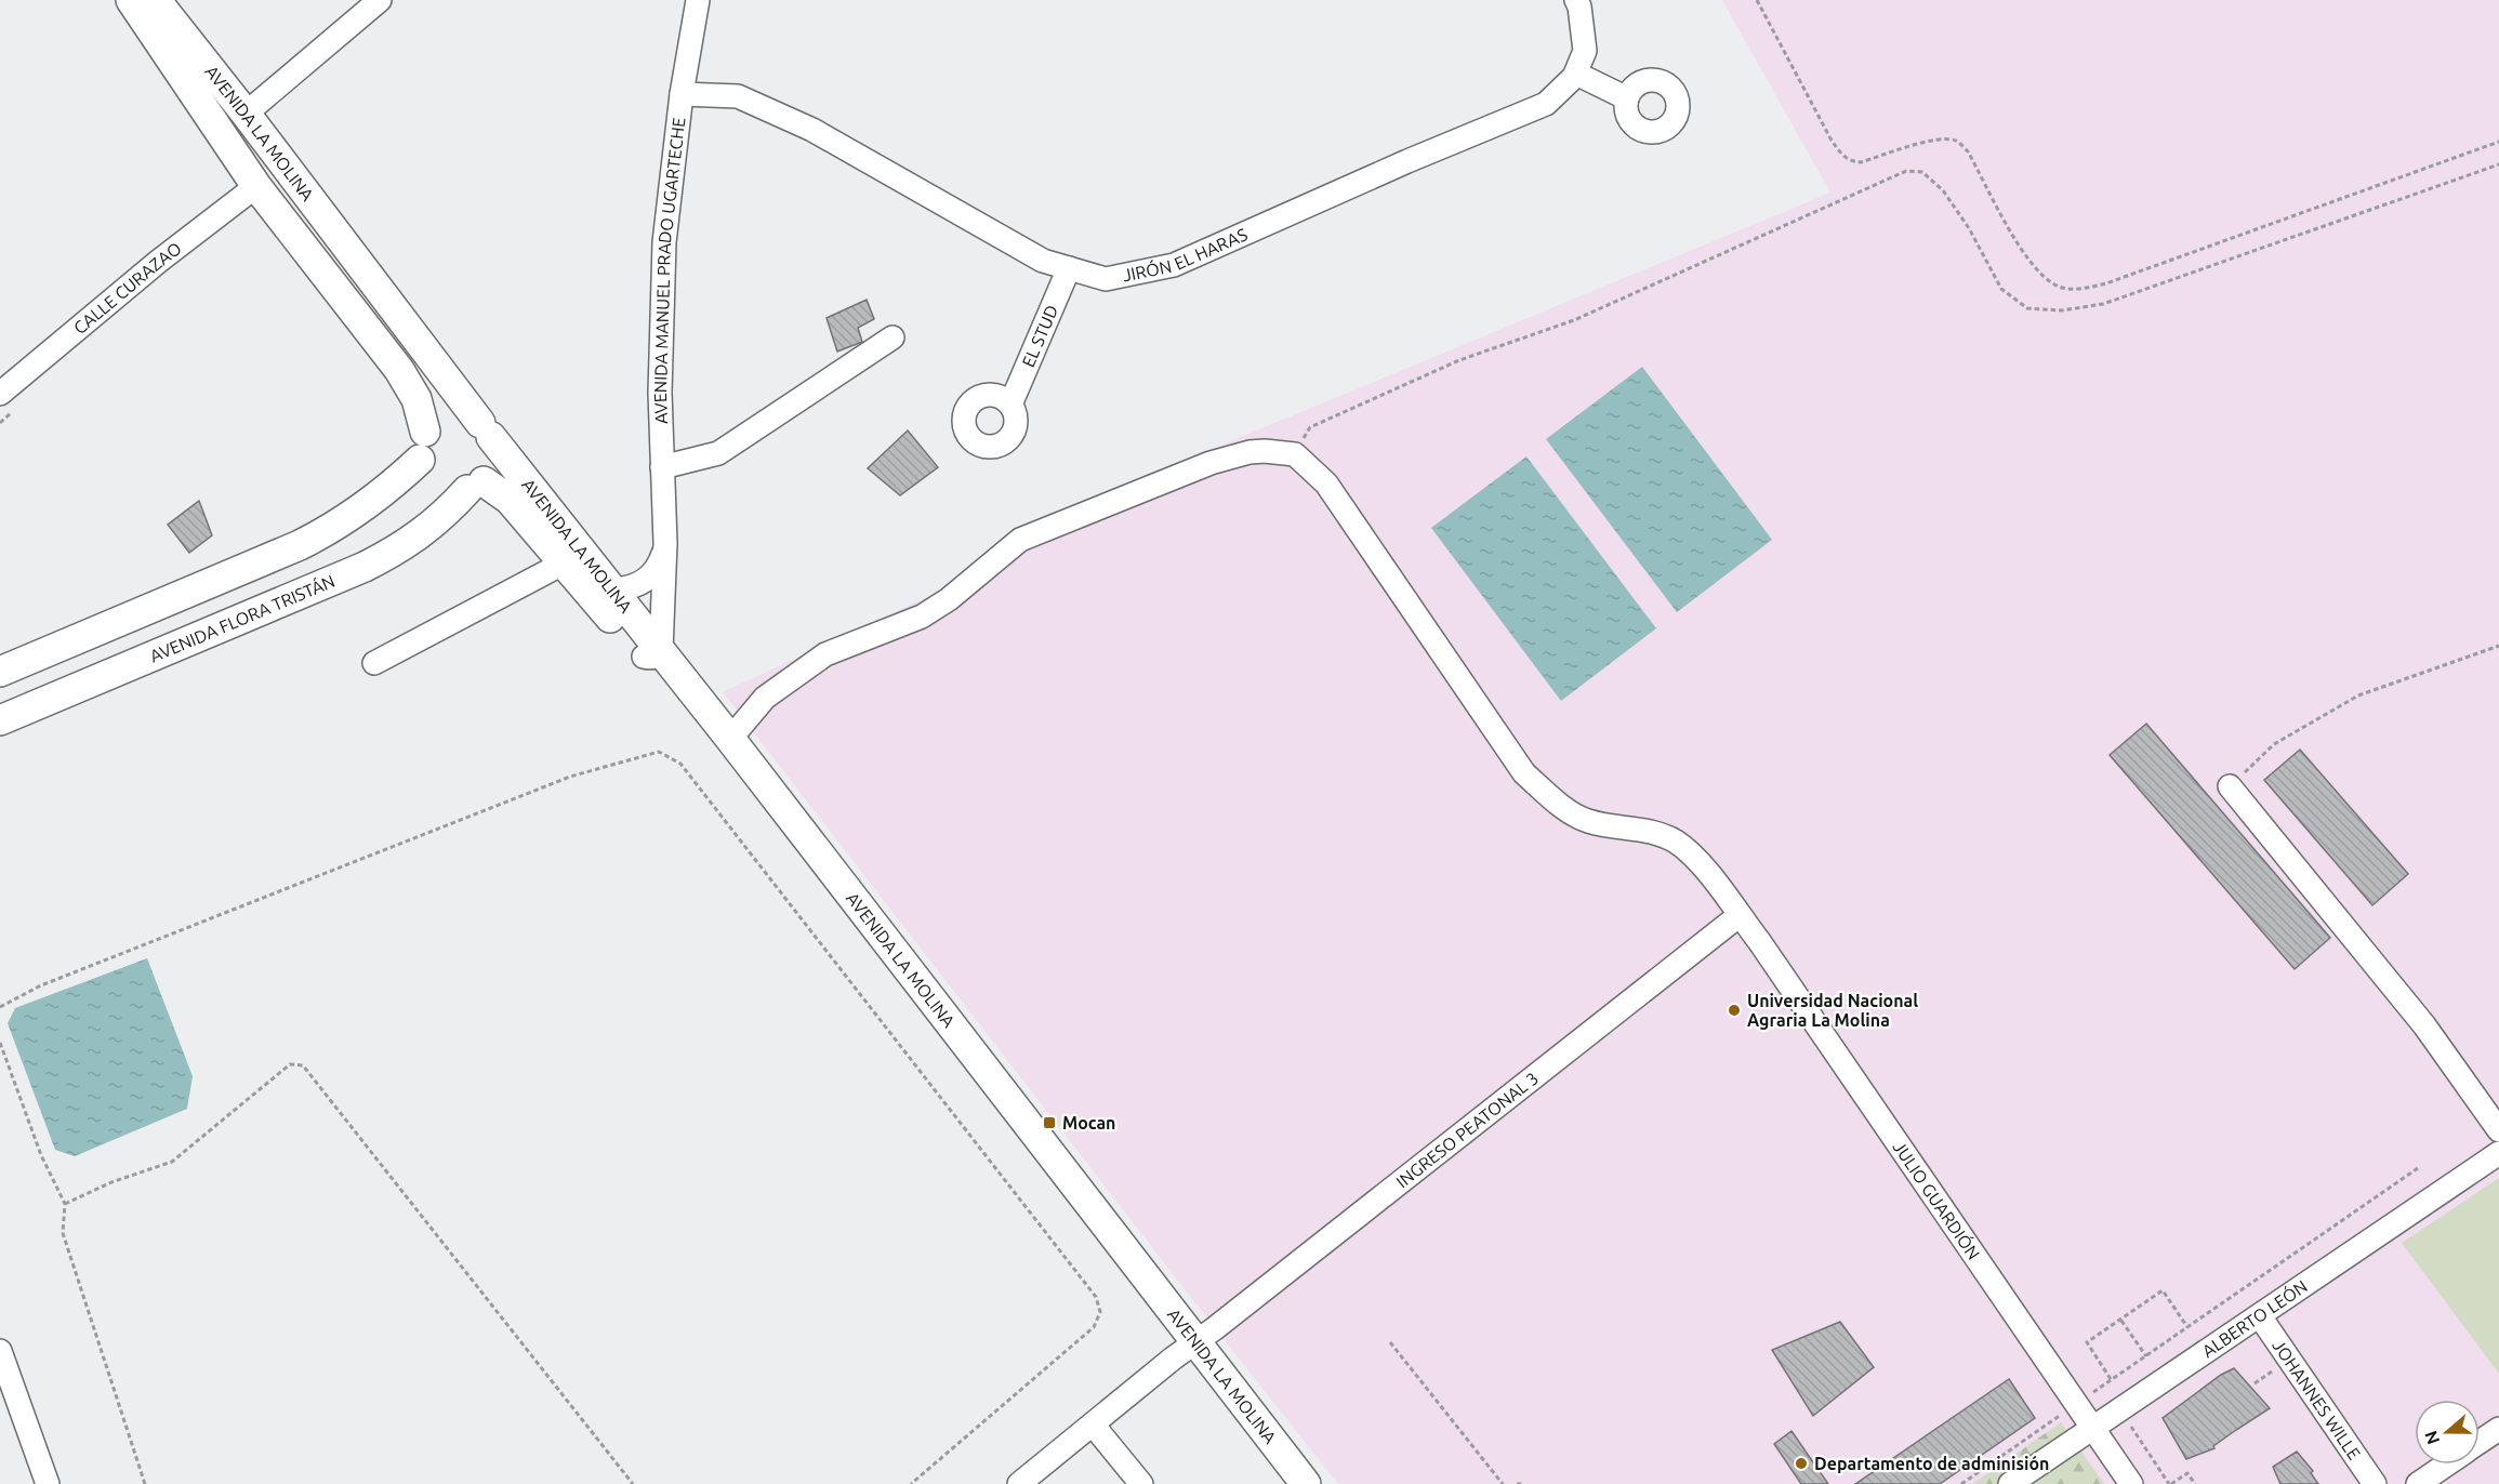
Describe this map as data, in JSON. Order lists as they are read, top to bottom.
{
  "streets": {
    "main road": ["AVENIDA LA MOLINA", "AVENIDA FLORA TRISTÁN"],
    "street": [
      "JIRÓN EL HARAS",
      "AVENIDA MANUEL PRADO UGARTECHE",
      "CALLE CURAZAO",
      "EL STUD",
      "INGRESO PEATONAL 3",
      "JULIO GUARDIÓN",
      "ALBERTO LEÓN",
      "JOHANNES WILLE"
    ]
  },
  "crossings": [
    ["AVENIDA LA MOLINA", "AVENIDA MANUEL PRADO UGARTECHE"],
    ["AVENIDA LA MOLINA", "CALLE CURAZAO"],
    ["AVENIDA LA MOLINA", "AVENIDA FLORA TRISTÁN"],
    ["AVENIDA LA MOLINA", "INGRESO PEATONAL 3"],
    ["JIRÓN EL HARAS", "AVENIDA MANUEL PRADO UGARTECHE"],
    ["JIRÓN EL HARAS", "EL STUD"],
    ["INGRESO PEATONAL 3", "JULIO GUARDIÓN"],
    ["JULIO GUARDIÓN", "ALBERTO LEÓN"],
    ["ALBERTO LEÓN", "JOHANNES WILLE"]
  ],
  "places": {
    "other": ["Universidad Nacional Agraria La Molina", "Departamento de adminisión"],
    "transit": ["Mocan"]
  },
  "north": "left"
}
